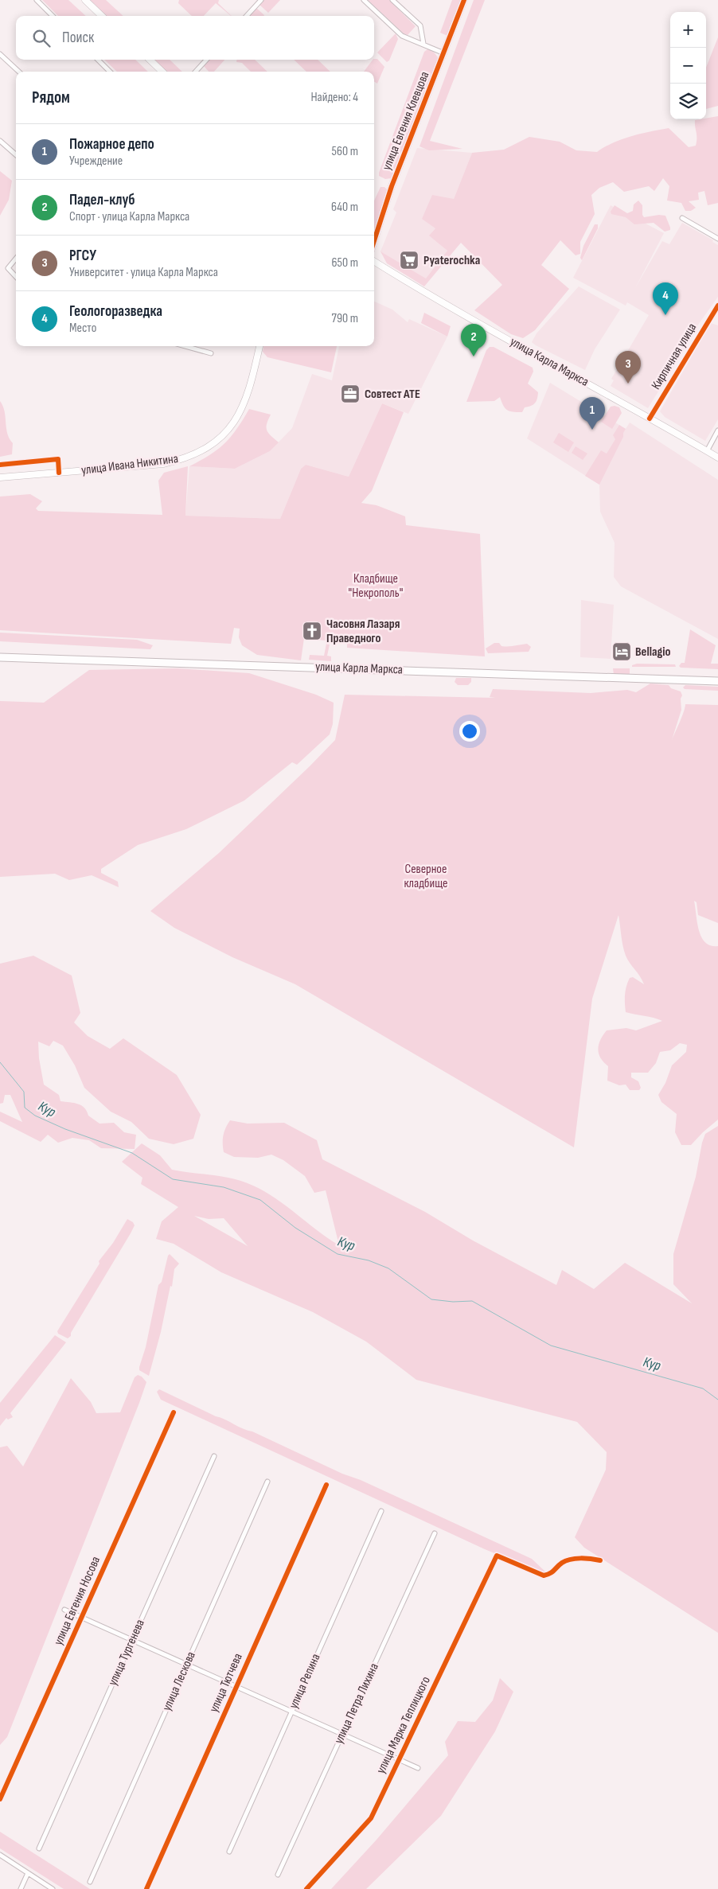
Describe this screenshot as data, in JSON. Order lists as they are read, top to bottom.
{
  "streets": {
    "main road": ["улица Евгения Клевцова", "улица Карла Маркса", "улица Ивана Никитина"],
    "street": [
      "Кирпичная улица",
      "улица Евгения Носова",
      "улица Тургенева",
      "улица Лескова",
      "улица Репина",
      "улица Тютчева",
      "улица Петра Лихина",
      "улица Марка Теплицкого"
    ]
  },
  "crossings": [
    ["Кирпичная улица", "улица Карла Маркса"]
  ],
  "water": ["Кур"],
  "parks": ["Кладбище \"Некрополь\"", "Северное кладбище"],
  "places": {
    "supermarket": ["Pyaterochka"],
    "office": ["Совтест АТЕ"],
    "church": ["Часовня Лазаря Праведного"],
    "hotel": ["Bellagio"]
  },
  "page": {
    "map_buttons": ["+", "−"],
    "search": "Поиск",
    "heading": ["Рядом", "Найдено: 4"],
    "list": [
      {
        "mark": "1",
        "name": "Пожарное депо",
        "note": "Учреждение",
        "value": "560 m"
      },
      {
        "mark": "2",
        "name": "Падел-клуб",
        "note": "Спорт · улица Карла Маркса",
        "value": "640 m"
      },
      {
        "mark": "3",
        "name": "РГСУ",
        "note": "Университет · улица Карла Маркса",
        "value": "650 m"
      },
      {
        "mark": "4",
        "name": "Геологоразведка",
        "note": "Место",
        "value": "790 m"
      }
    ],
    "pins": [
      "4",
      "2",
      "3",
      "1"
    ]
  }
}
